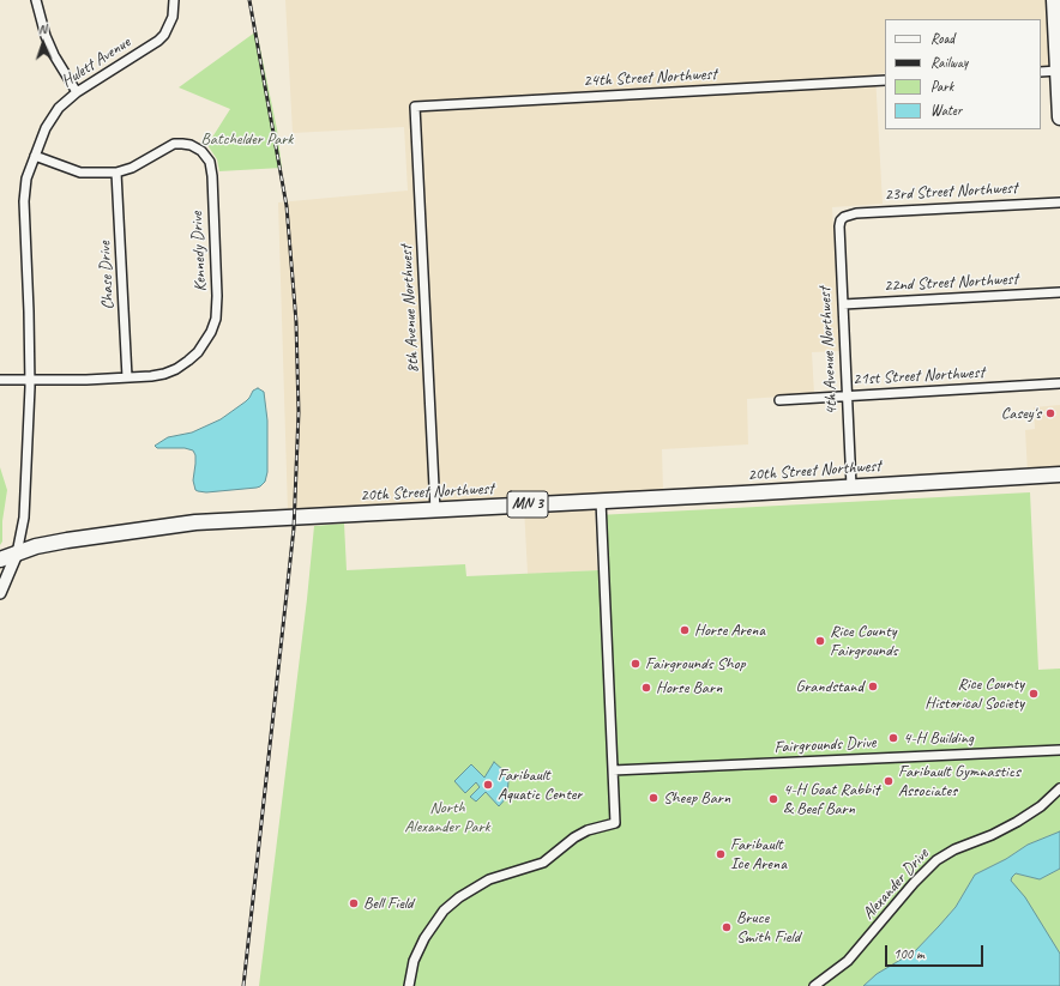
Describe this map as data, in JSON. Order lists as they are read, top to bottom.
{
  "streets": {
    "highway": ["20th Street Northwest", "MN 3"],
    "street": [
      "Hulett Avenue",
      "24th Street Northwest",
      "23rd Street Northwest",
      "Kennedy Drive",
      "Chase Drive",
      "22nd Street Northwest",
      "8th Avenue Northwest",
      "4th Avenue Northwest",
      "21st Street Northwest",
      "Fairgrounds Drive",
      "Alexander Drive"
    ]
  },
  "crossings": [
    ["Hulett Avenue", "Kennedy Drive"],
    ["Hulett Avenue", "20th Street Northwest"],
    ["24th Street Northwest", "8th Avenue Northwest"],
    ["23rd Street Northwest", "4th Avenue Northwest"],
    ["Kennedy Drive", "Chase Drive"],
    ["22nd Street Northwest", "4th Avenue Northwest"],
    ["8th Avenue Northwest", "20th Street Northwest"],
    ["4th Avenue Northwest", "21st Street Northwest"],
    ["4th Avenue Northwest", "20th Street Northwest"]
  ],
  "parks": ["Batchelder Park", "North Alexander Park"],
  "places": [
    "Casey's",
    "Horse Arena",
    "Rice County Fairgrounds",
    "Fairgrounds Shop",
    "Grandstand",
    "Horse Barn",
    "Rice County Historical Society",
    "4-H Building",
    "Faribault Gymnastics Associates",
    "Faribault Aquatic Center",
    "Sheep Barn",
    "4-H Goat Rabbit & Beef Barn",
    "Faribault Ice Arena",
    "Bell Field",
    "Bruce Smith Field"
  ],
  "legend": [
    "Road",
    "Railway",
    "Park",
    "Water"
  ],
  "scale_bar": "100 m",
  "north": "top"
}
